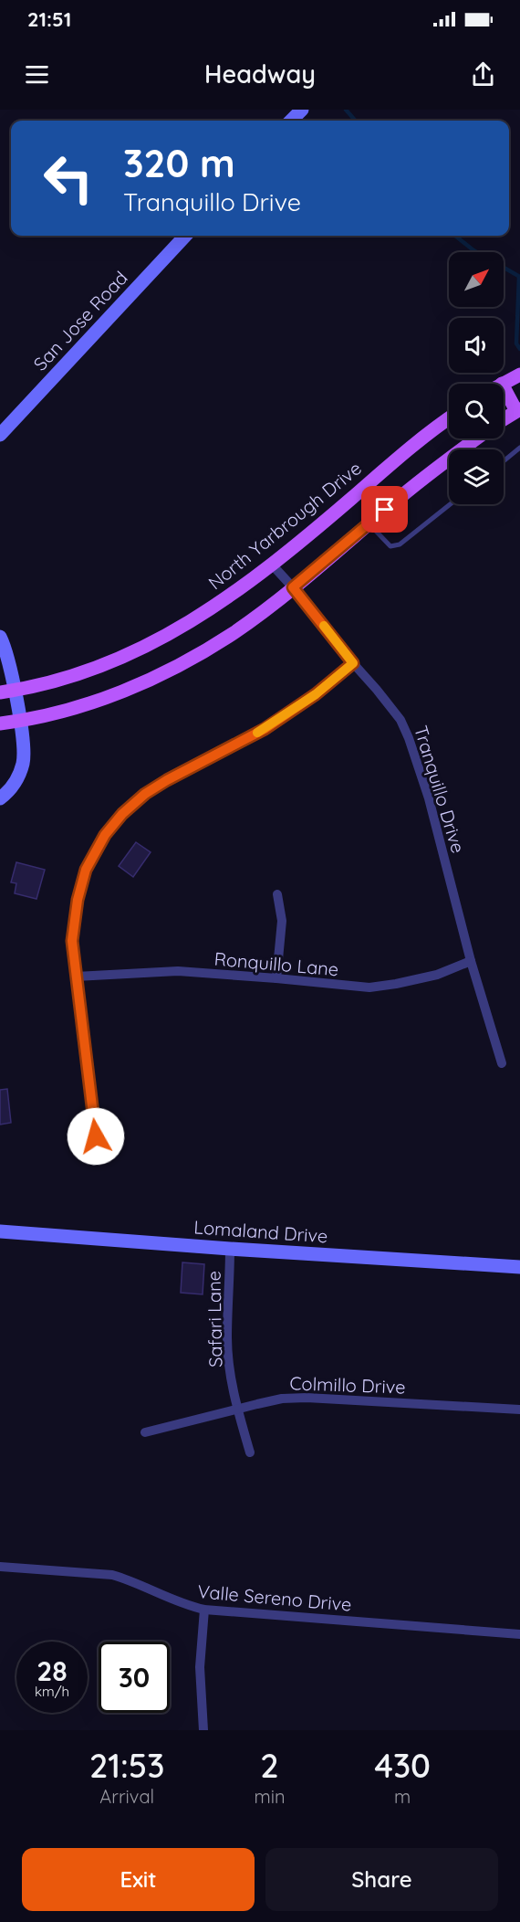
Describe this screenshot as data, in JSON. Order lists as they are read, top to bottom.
{
  "streets": {
    "main road": ["North Yarbrough Drive"],
    "street": [
      "San Jose Road",
      "Tranquillo Drive",
      "Ronquillo Lane",
      "Lomaland Drive",
      "Safari Lane",
      "Colmillo Drive",
      "Valle Sereno Drive"
    ]
  },
  "crossings": [
    ["North Yarbrough Drive", "Tranquillo Drive"],
    ["Tranquillo Drive", "Ronquillo Lane"],
    ["Lomaland Drive", "Safari Lane"],
    ["Safari Lane", "Colmillo Drive"]
  ],
  "north": "top right",
  "page": {
    "status": "21:51",
    "header": "Headway",
    "turn": ["320 m", "Tranquillo Drive"],
    "speed": "28 km/h",
    "limit": "30",
    "eta": [
      "21:53",
      "Arrival",
      "2",
      "min",
      "430",
      "m"
    ],
    "buttons": ["Exit", "Share"]
  }
}
